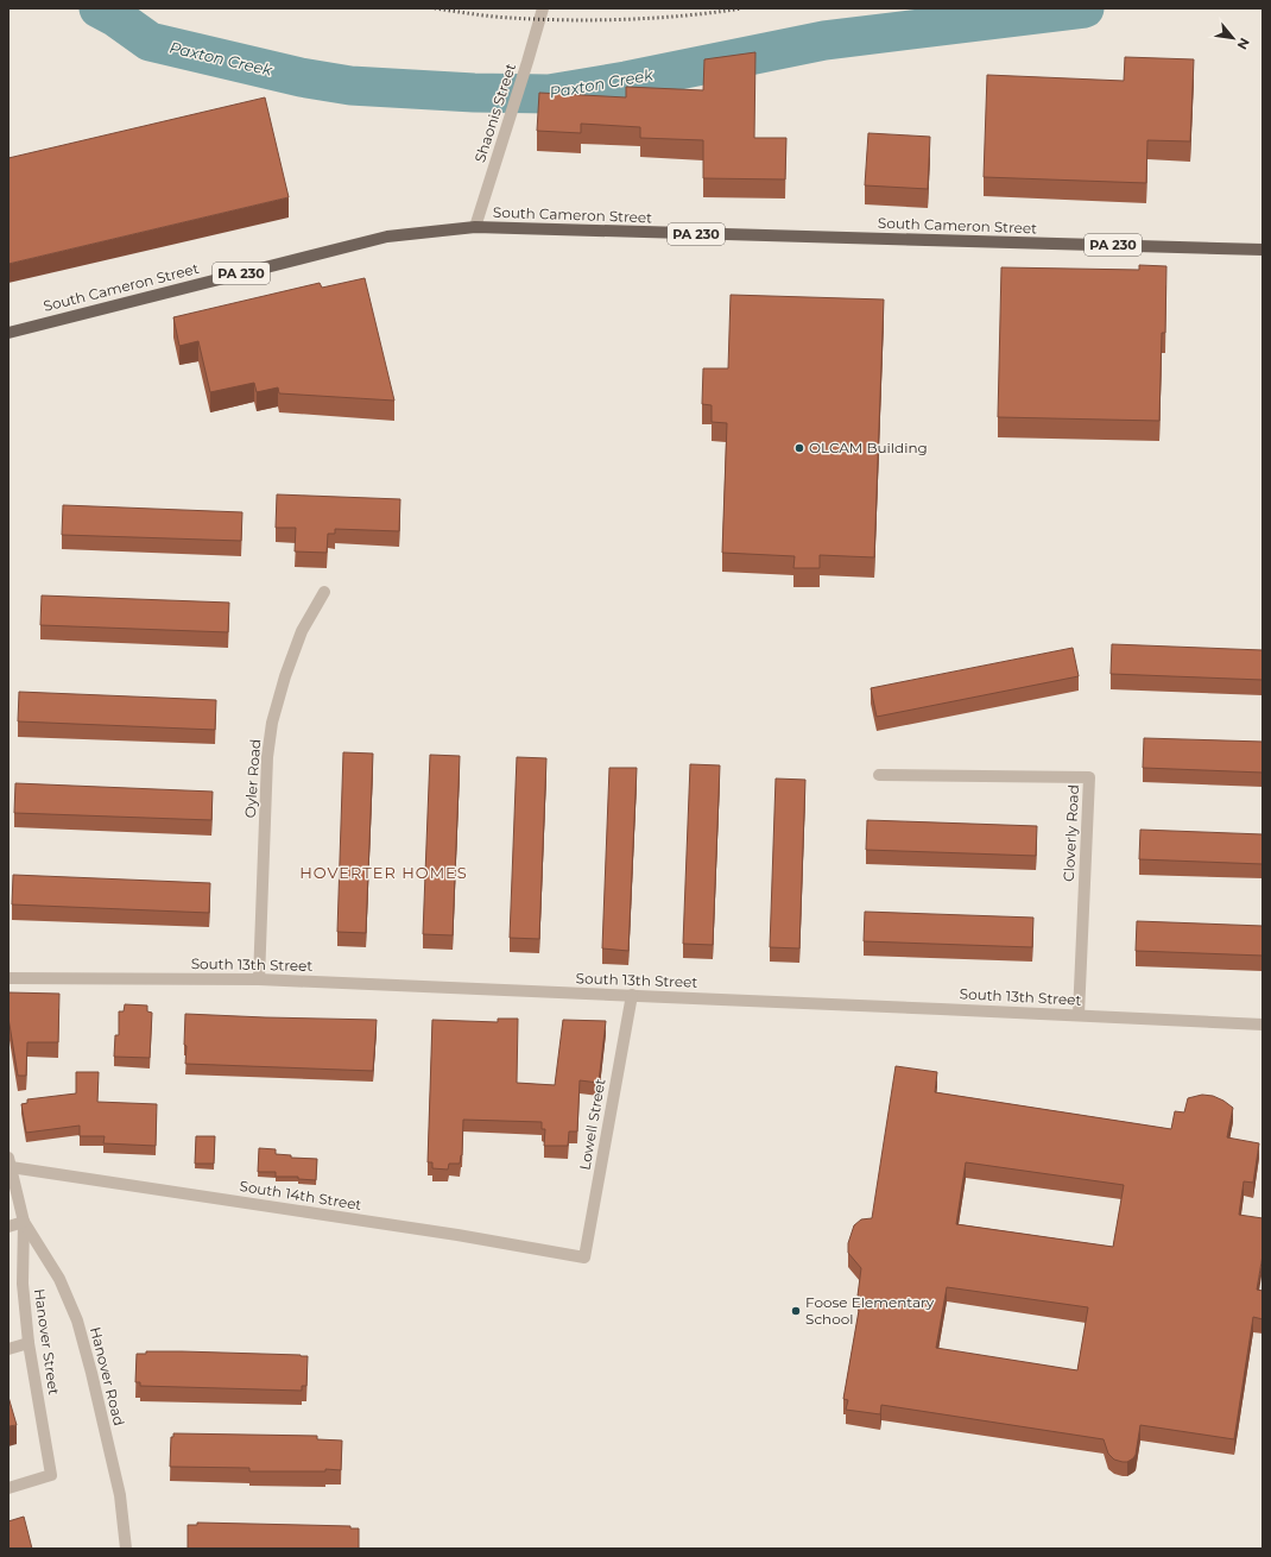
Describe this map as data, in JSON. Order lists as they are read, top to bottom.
{
  "streets": {
    "main road": ["South Cameron Street", "PA 230"],
    "street": [
      "Shaonis Street",
      "Oyler Road",
      "Cloverly Road",
      "South 13th Street",
      "Lowell Street",
      "South 14th Street",
      "Hanover Street",
      "Hanover Road"
    ]
  },
  "crossings": [
    ["Shaonis Street", "South Cameron Street"],
    ["Oyler Road", "South 13th Street"],
    ["Cloverly Road", "South 13th Street"],
    ["South 13th Street", "Lowell Street"],
    ["Lowell Street", "South 14th Street"],
    ["South 14th Street", "Hanover Street"],
    ["Hanover Street", "Hanover Road"]
  ],
  "districts": ["HOVERTER HOMES"],
  "water": ["Paxton Creek"],
  "places": ["OLCAM Building", "Foose Elementary School"],
  "north": "bottom right"
}
